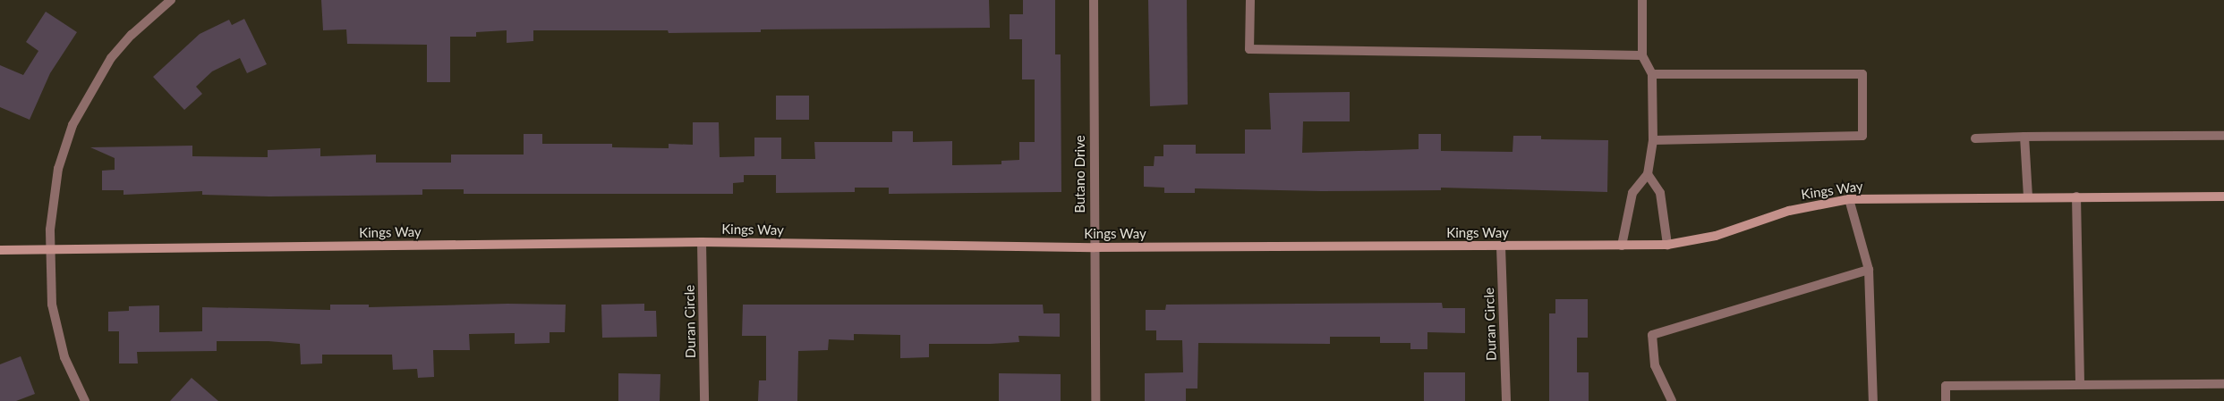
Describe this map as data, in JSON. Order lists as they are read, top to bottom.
{
  "streets": {
    "street": ["Butano Drive", "Kings Way", "Duran Circle"]
  },
  "crossings": [
    ["Butano Drive", "Kings Way"],
    ["Kings Way", "Duran Circle"]
  ]
}
